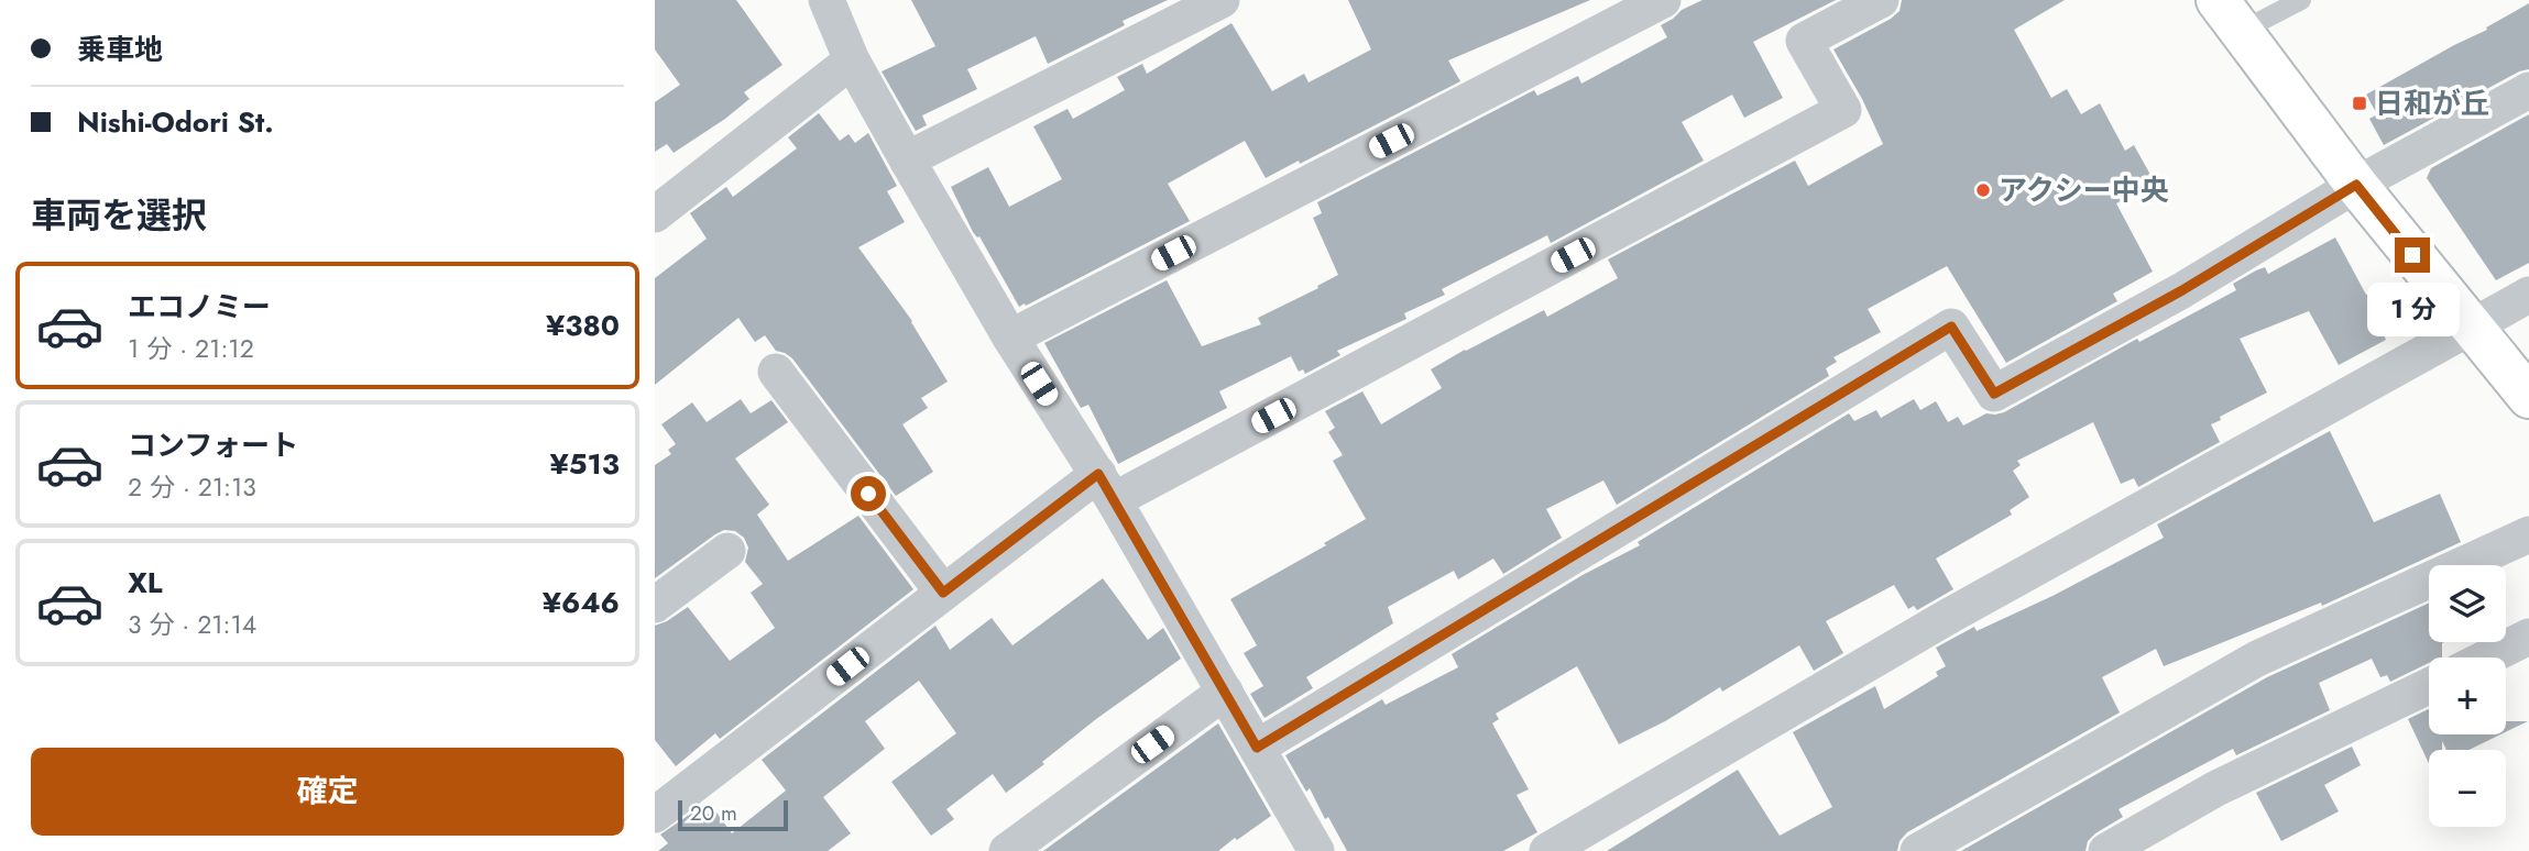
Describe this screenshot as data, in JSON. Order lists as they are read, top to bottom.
{
  "places": {
    "transit": ["日和が丘"],
    "other": ["アクシー中央"]
  },
  "scale_bar": "20 m",
  "page": {
    "banner": ["乗車地", "Nishi-Odori St."],
    "heading": "車両を選択",
    "list": [
      {
        "name": "エコノミー",
        "note": "1 分 · 21:12",
        "value": "¥380"
      },
      {
        "name": "コンフォート",
        "note": "2 分 · 21:13",
        "value": "¥513"
      },
      {
        "name": "XL",
        "note": "3 分 · 21:14",
        "value": "¥646"
      }
    ],
    "bubble": "1 分",
    "map_buttons": ["+", "−"],
    "buttons": "確定",
    "scale": "20 m"
  }
}
